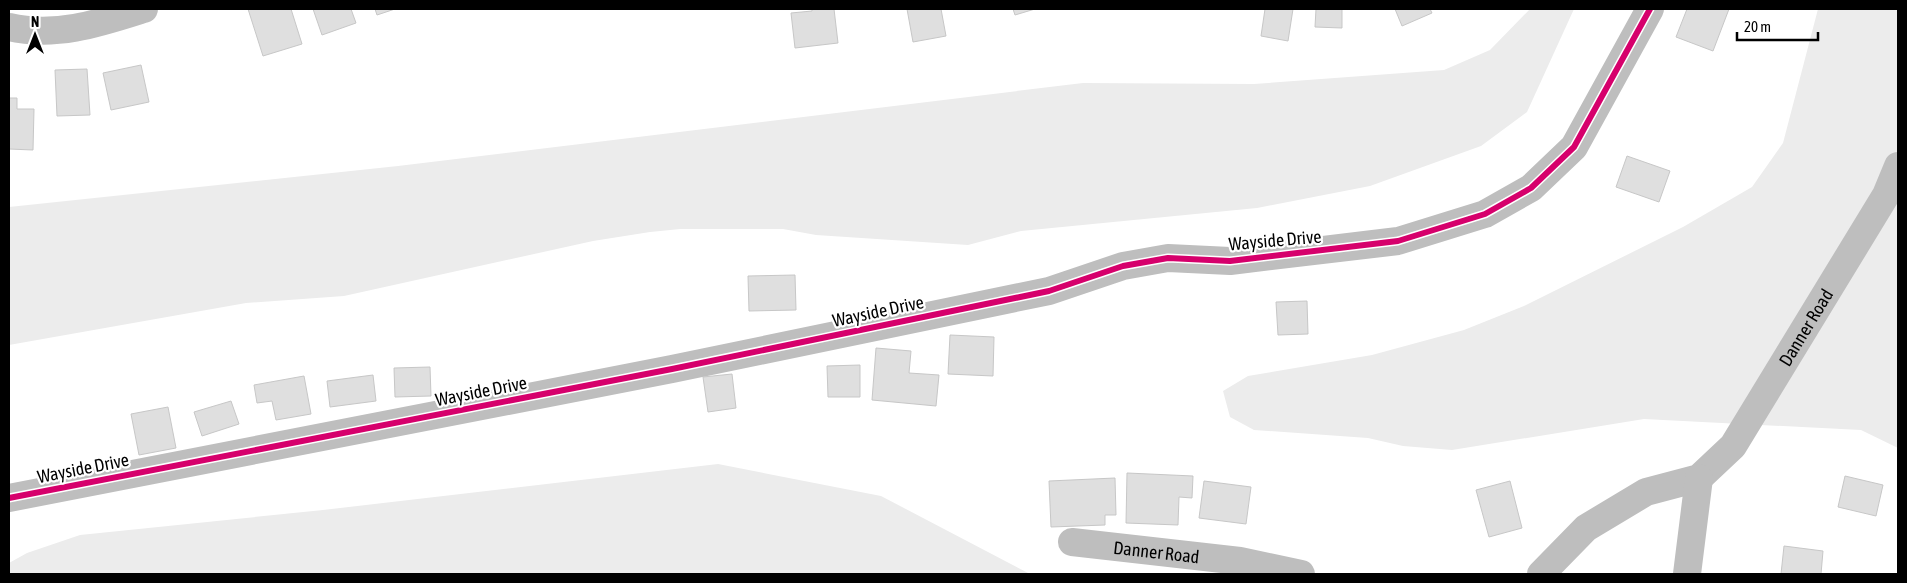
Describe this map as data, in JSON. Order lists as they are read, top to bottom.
{
  "streets": {
    "street": ["Wayside Drive", "Danner Road"]
  },
  "scale_bar": "20 m",
  "north": "top"
}
